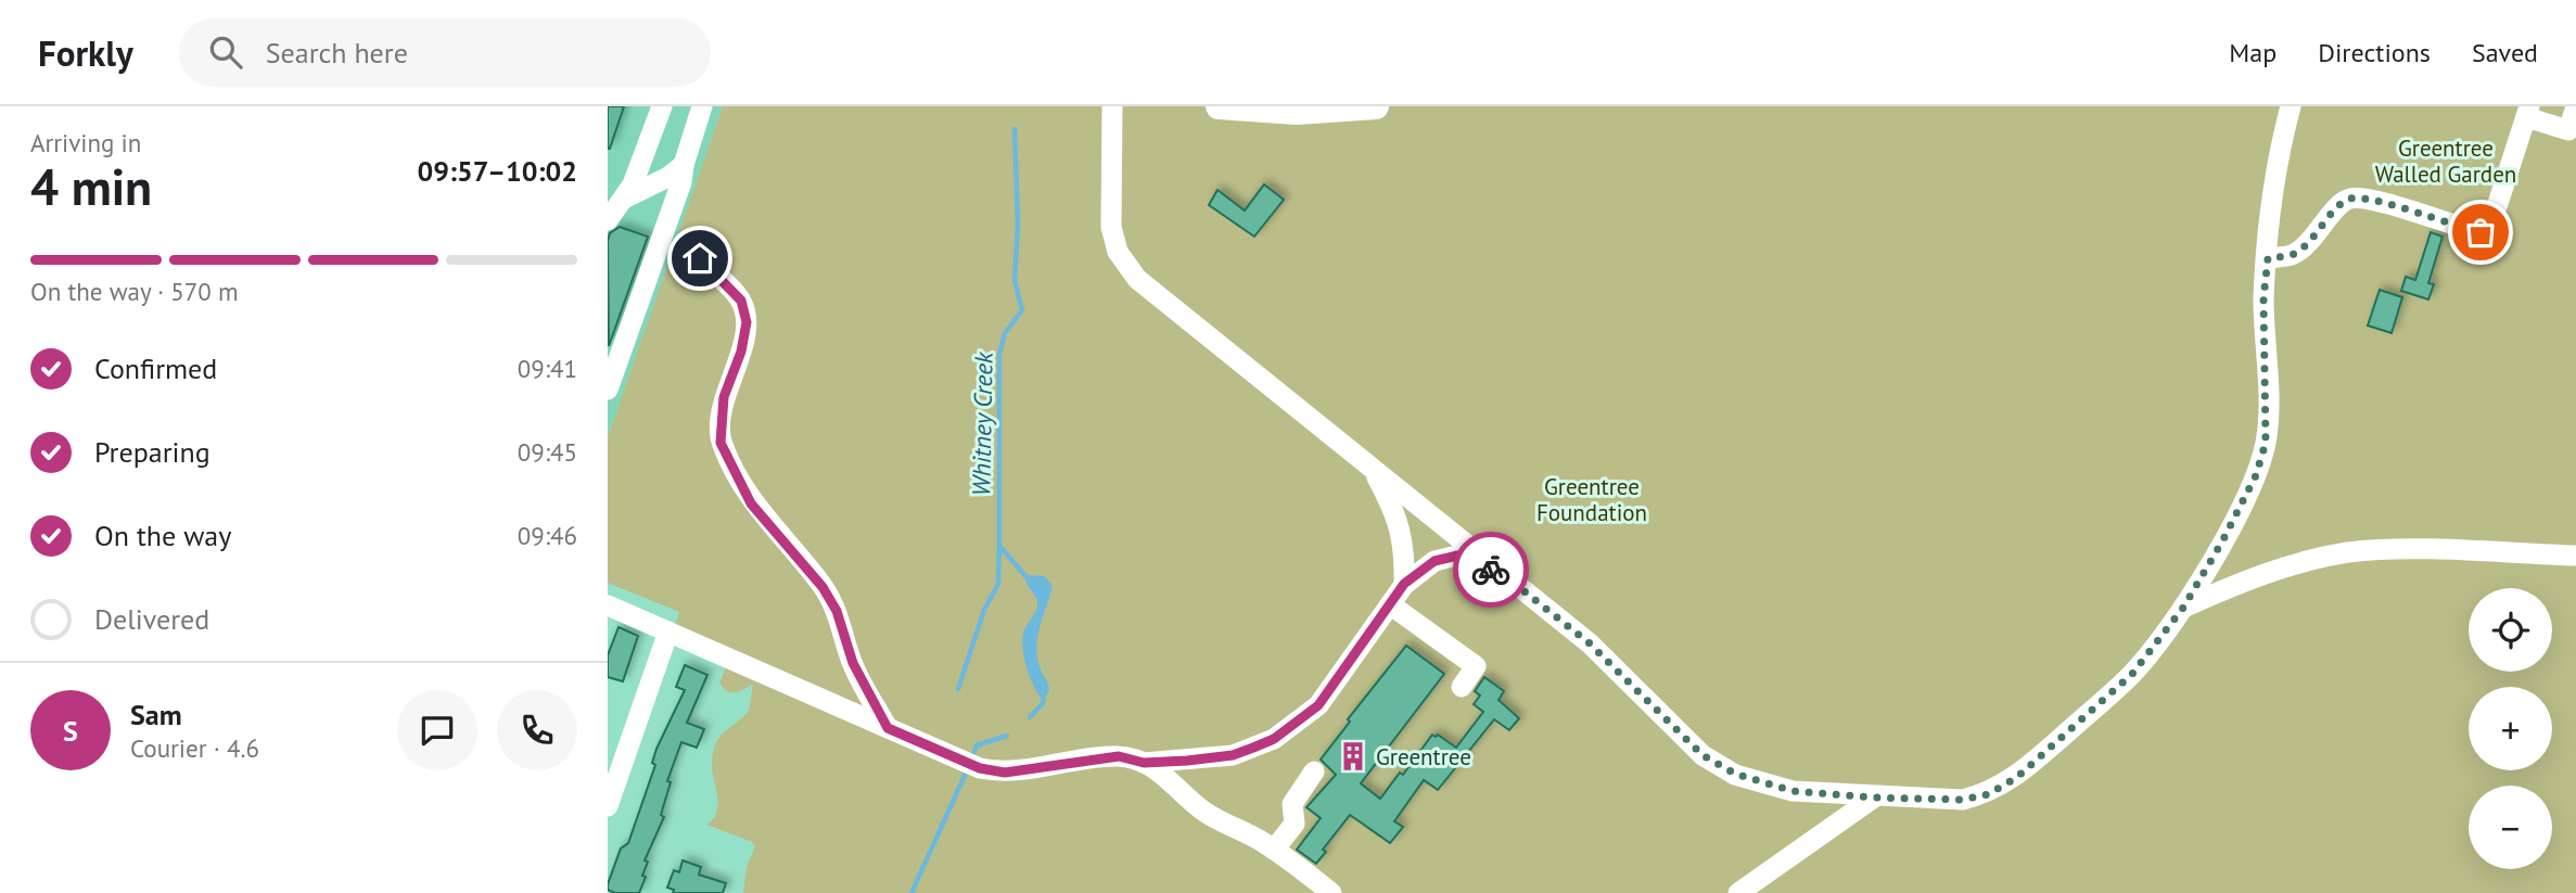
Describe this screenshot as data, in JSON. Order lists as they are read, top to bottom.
{
  "water": ["Whitney Creek"],
  "parks": ["Greentree Walled Garden", "Greentree Foundation"],
  "places": {
    "building": ["Greentree"]
  },
  "page": {
    "header": "Forkly",
    "search": "Search here",
    "nav": ["Map", "Directions", "Saved"],
    "heading": ["4 min", "Arriving in", "09:57–10:02"],
    "panel": ["Sam", "Courier · 4.6"],
    "bar": "On the way · 570 m",
    "list": [
      ["Confirmed", "09:41"],
      ["Preparing", "09:45"],
      ["On the way", "09:46"],
      "Delivered"
    ],
    "map_buttons": ["+", "−"],
    "round": "S"
  }
}
